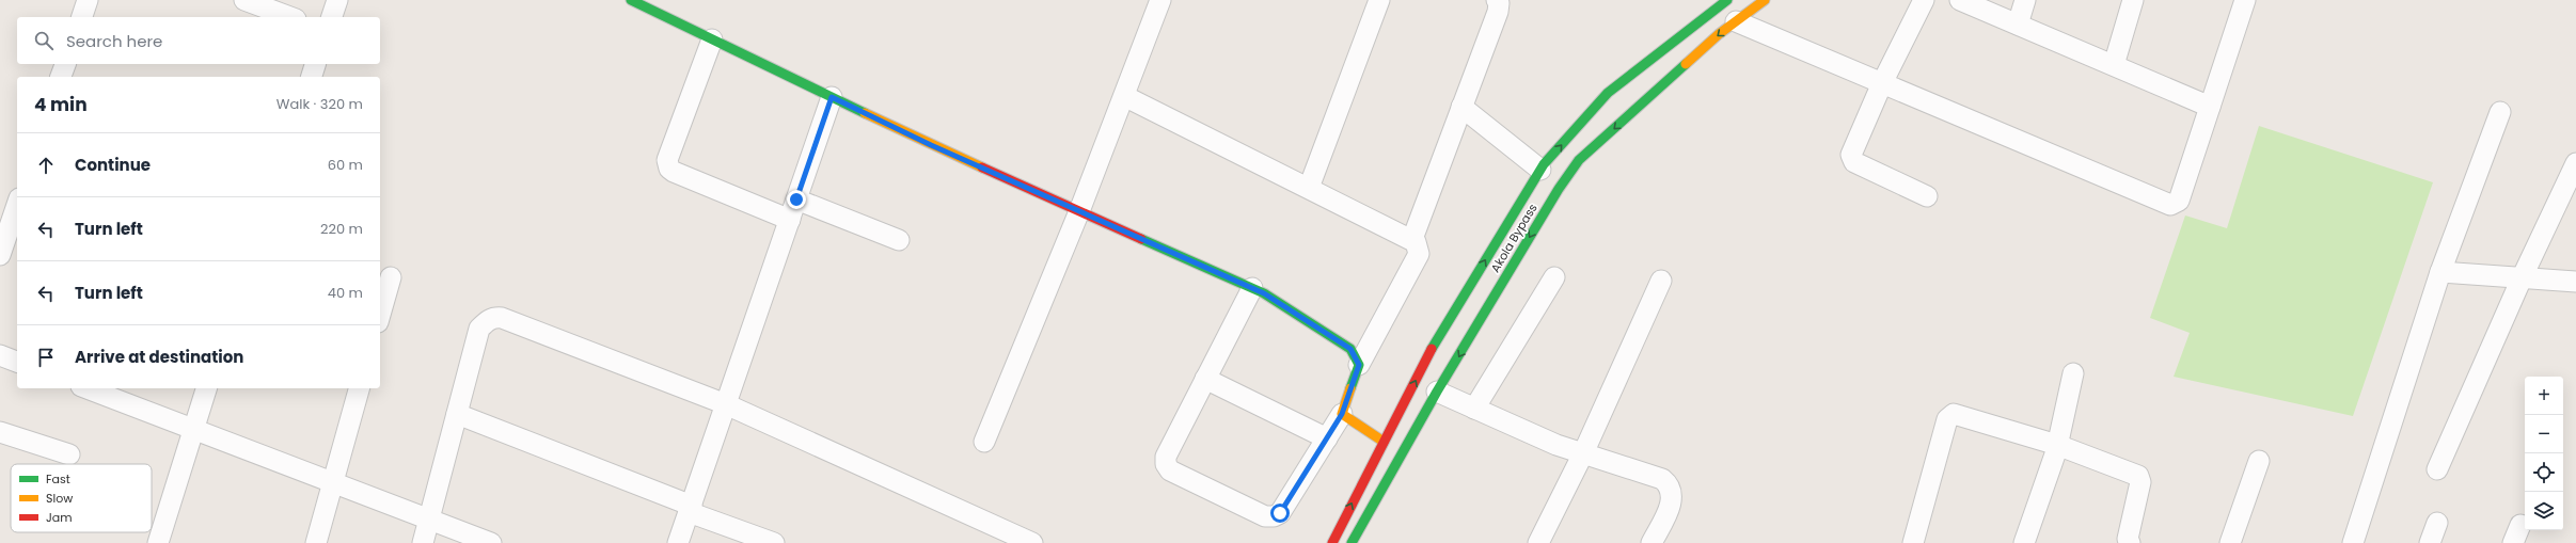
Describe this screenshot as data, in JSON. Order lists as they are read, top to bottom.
{
  "streets": {
    "main road": ["Akola Bypass"]
  },
  "legend": ["Fast", "Slow", "Jam"],
  "page": {
    "search": "Search here",
    "heading": ["4 min", "Walk · 320 m"],
    "list": [
      ["Continue", "60 m"],
      ["Turn left", "220 m"],
      ["Turn left", "40 m"],
      "Arrive at destination"
    ],
    "map_buttons": ["+", "−"]
  }
}
